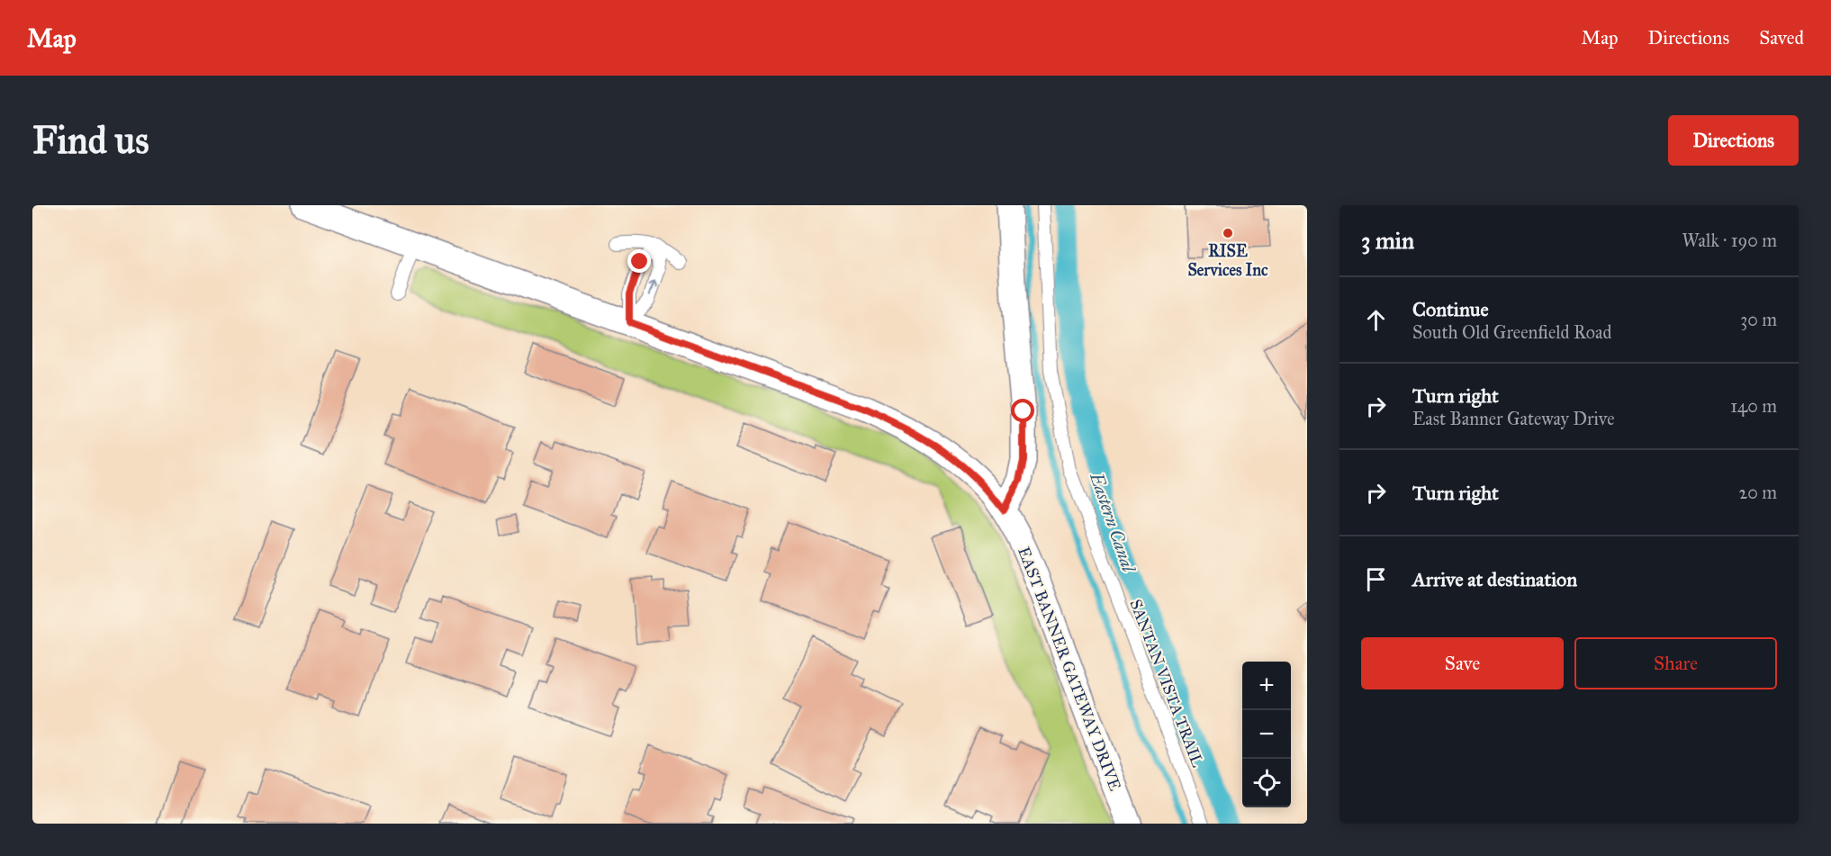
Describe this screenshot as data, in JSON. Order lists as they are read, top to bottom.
{
  "streets": {
    "street": ["EAST BANNER GATEWAY DRIVE"],
    "lane": ["SANTAN VISTA TRAIL"]
  },
  "water": ["Eastern Canal"],
  "places": ["RISE Services Inc"],
  "page": {
    "header": "Map",
    "nav": ["Map", "Directions", "Saved"],
    "buttons": [
      "Directions",
      ["Save", "Share"]
    ],
    "title": "Find us",
    "heading": ["3 min", "Walk · 190 m"],
    "list": [
      ["Continue", "South Old Greenfield Road", "30 m"],
      ["Turn right", "East Banner Gateway Drive", "140 m"],
      ["Turn right", "20 m"],
      "Arrive at destination"
    ],
    "map_buttons": ["+", "−"]
  }
}
